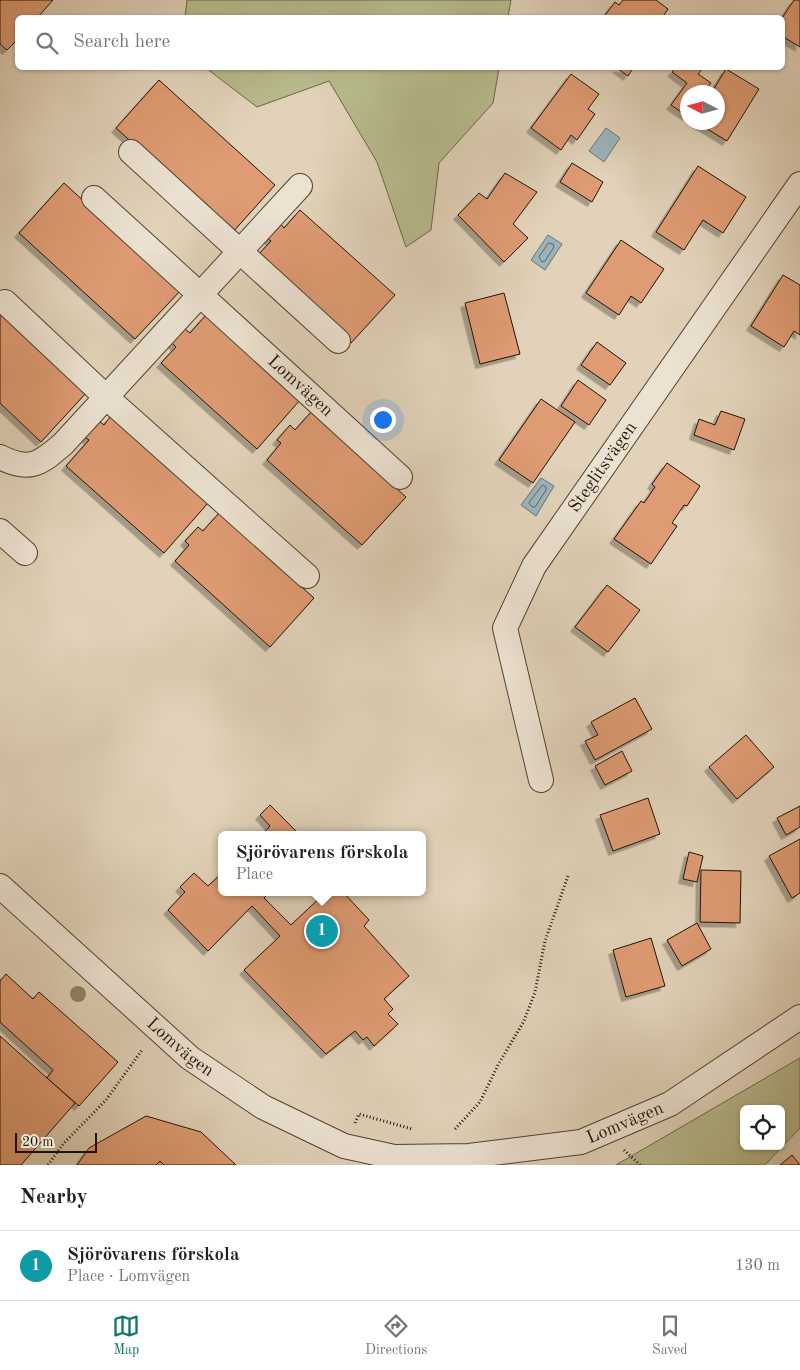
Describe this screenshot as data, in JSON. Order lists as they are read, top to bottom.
{
  "streets": {
    "street": ["Lomvägen", "Steglitsvägen"]
  },
  "scale_bar": "20 m",
  "north": "left",
  "page": {
    "search": "Search here",
    "popup": ["Sjörövarens förskola", "Place"],
    "pins": "1",
    "scale": "20 m",
    "heading": "Nearby",
    "list": [
      {
        "mark": "1",
        "name": "Sjörövarens förskola",
        "note": "Place · Lomvägen",
        "value": "130 m"
      }
    ],
    "nav": ["Map", "Directions", "Saved"]
  }
}
